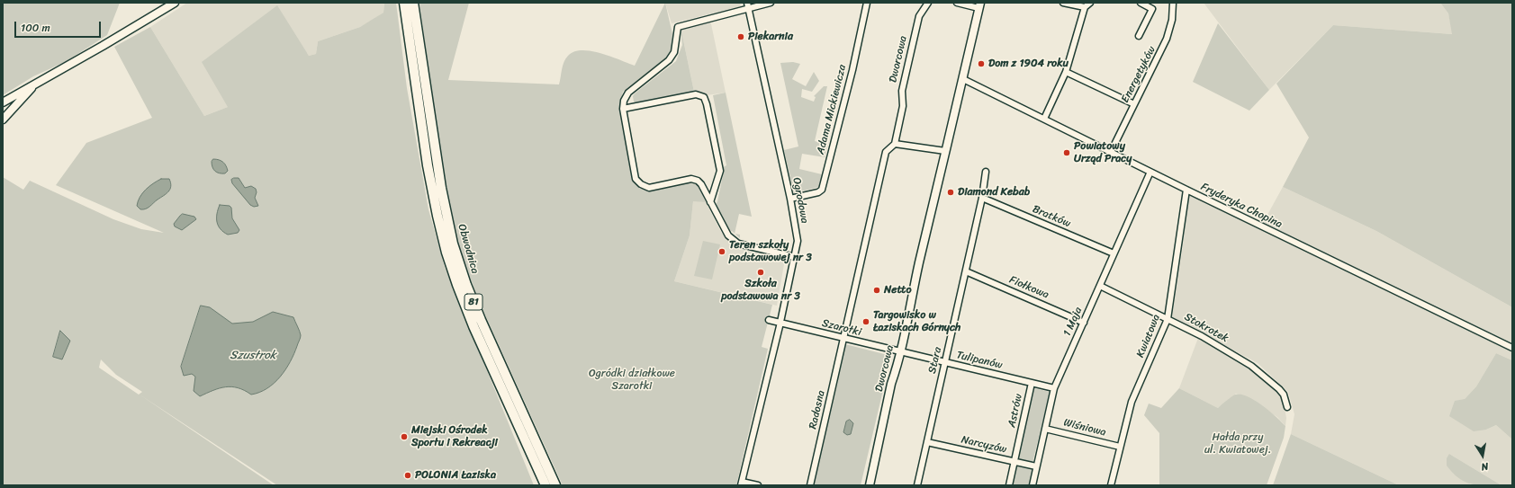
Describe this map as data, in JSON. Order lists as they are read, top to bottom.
{
  "streets": {
    "main road": ["Obwodnica", "81"],
    "street": [
      "Dworcowa",
      "Energetyków",
      "Adama Mickiewicza",
      "Ogrodowa",
      "Fryderyka Chopina",
      "Bratków",
      "Fiołkowa",
      "1 Maja",
      "Szarotki",
      "Stokrotek",
      "Kwiatowa",
      "Stara",
      "Tulipanów",
      "Radosna",
      "Astrów",
      "Wiśniowa",
      "Narcyzów"
    ]
  },
  "crossings": [
    ["Dworcowa", "Fryderyka Chopina"],
    ["Dworcowa", "Szarotki"],
    ["Dworcowa", "Tulipanów"],
    ["Dworcowa", "Radosna"],
    ["Energetyków", "Fryderyka Chopina"],
    ["Adama Mickiewicza", "Ogrodowa"],
    ["Ogrodowa", "Szarotki"],
    ["Fryderyka Chopina", "1 Maja"],
    ["Fryderyka Chopina", "Kwiatowa"],
    ["Bratków", "1 Maja"],
    ["Bratków", "Stara"],
    ["Fiołkowa", "1 Maja"],
    ["Fiołkowa", "Stara"],
    ["1 Maja", "Stokrotek"],
    ["1 Maja", "Tulipanów"],
    ["1 Maja", "Wiśniowa"],
    ["1 Maja", "Narcyzów"],
    ["Szarotki", "Tulipanów"],
    ["Szarotki", "Radosna"],
    ["Stokrotek", "Kwiatowa"],
    ["Kwiatowa", "Wiśniowa"],
    ["Stara", "Tulipanów"],
    ["Stara", "Narcyzów"],
    ["Tulipanów", "Astrów"],
    ["Astrów", "Narcyzów"]
  ],
  "water": ["Szustrok"],
  "parks": ["Ogródki działkowe Szarotki", "Hałda przy ul. Kwiatowej."],
  "places": [
    "Piekarnia",
    "Dom z 1904 roku",
    "Powiatowy Urząd Pracy",
    "Diamond Kebab",
    "Teren szkoły podstawowej nr 3",
    "Szkoła podstawowa nr 3",
    "Netto",
    "Targowisko w Łaziskach Górnych",
    "Miejski Ośrodek Sportu i Rekreacji",
    "POLONIA Łaziska"
  ],
  "scale_bar": "100 m",
  "north": "bottom"
}
